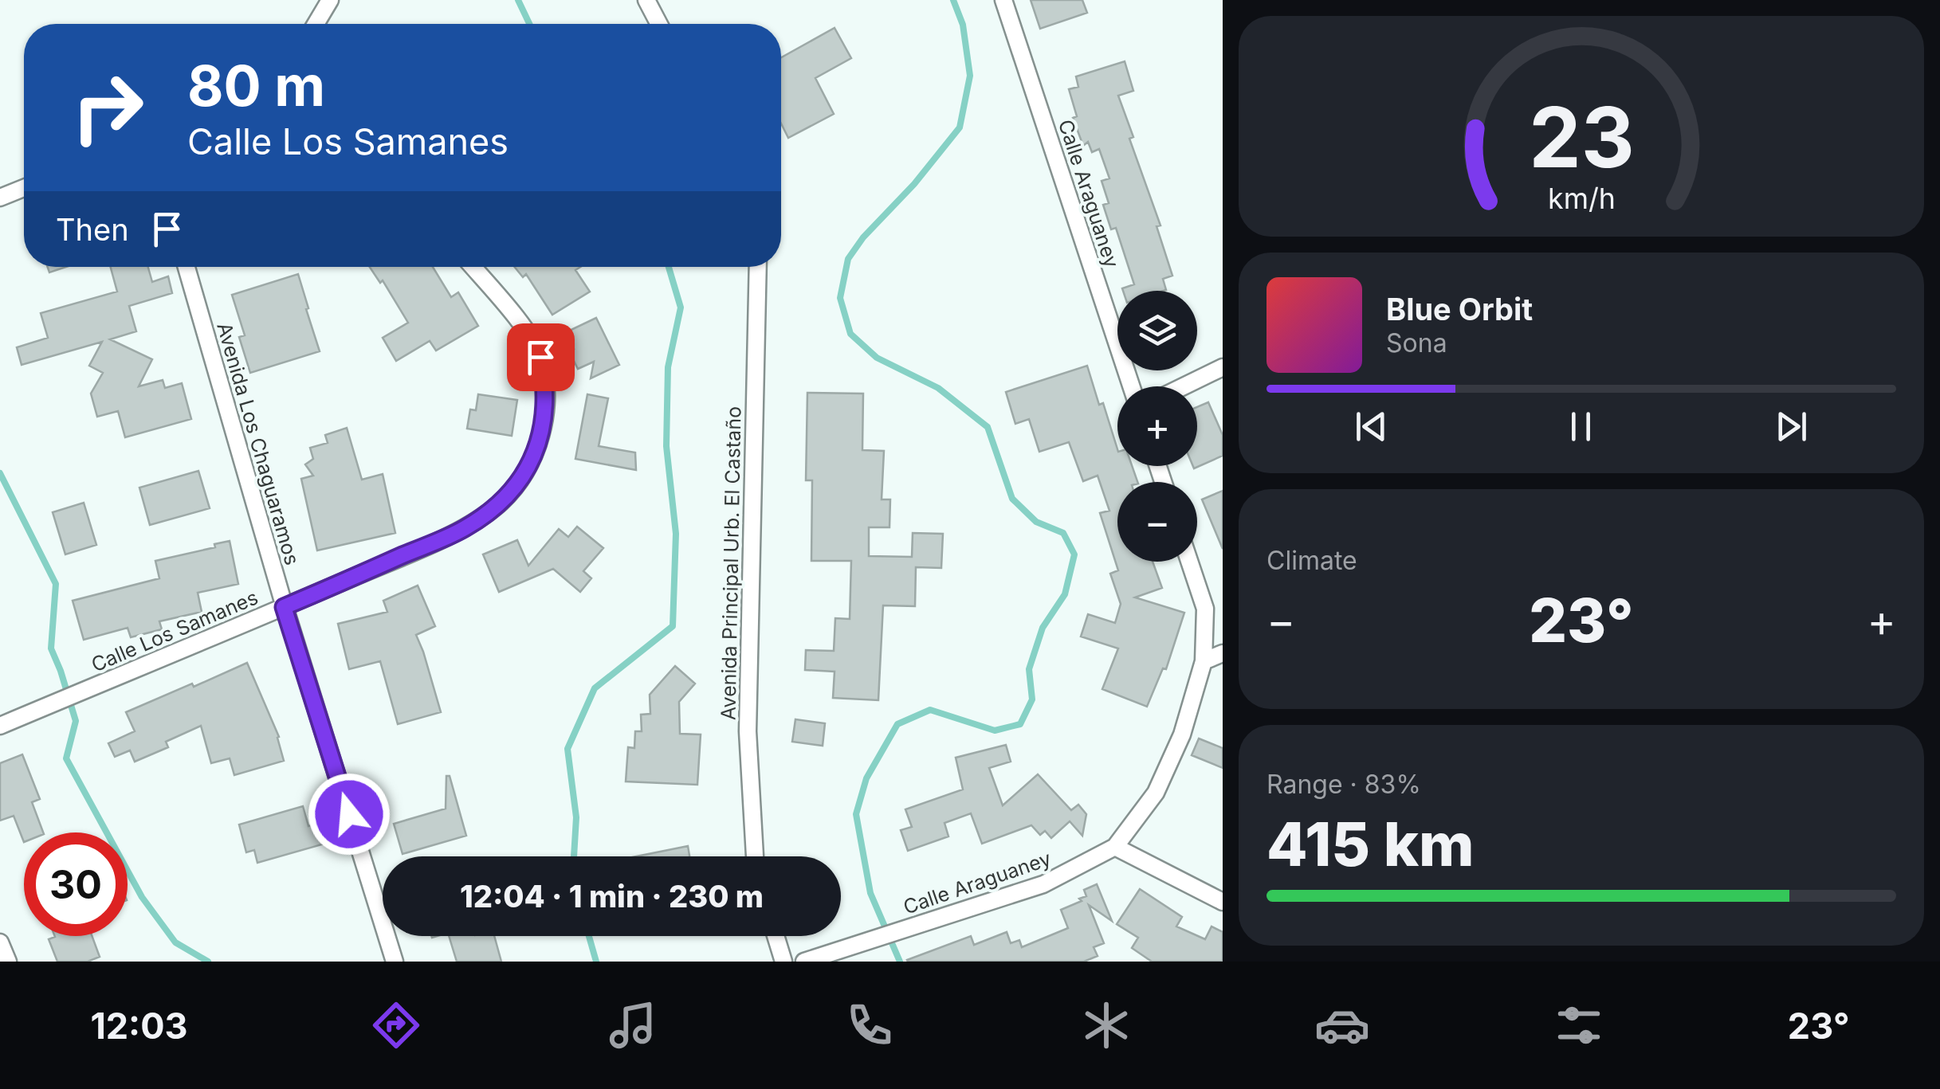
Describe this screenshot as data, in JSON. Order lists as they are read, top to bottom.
{
  "streets": {
    "street": [
      "Calle Araguaney",
      "Avenida Los Chaguaramos",
      "Avenida Principal Urb. El Castaño",
      "Calle Los Samanes"
    ]
  },
  "crossings": [
    ["Avenida Los Chaguaramos", "Calle Los Samanes"]
  ],
  "page": {
    "turn": ["80 m", "Calle Los Samanes"],
    "then": "Then",
    "song": ["Blue Orbit", "Sona"],
    "map_buttons": ["+", "−"],
    "tile": [
      "Climate",
      ["Range · 83%", "415 km"]
    ],
    "heat": ["−", "23°", "+"],
    "limit": "30",
    "trip": "12:04 · 1 min · 230 m",
    "tabs": ["12:03", "23°"],
    "gauge": ["23", "km/h"]
  }
}
